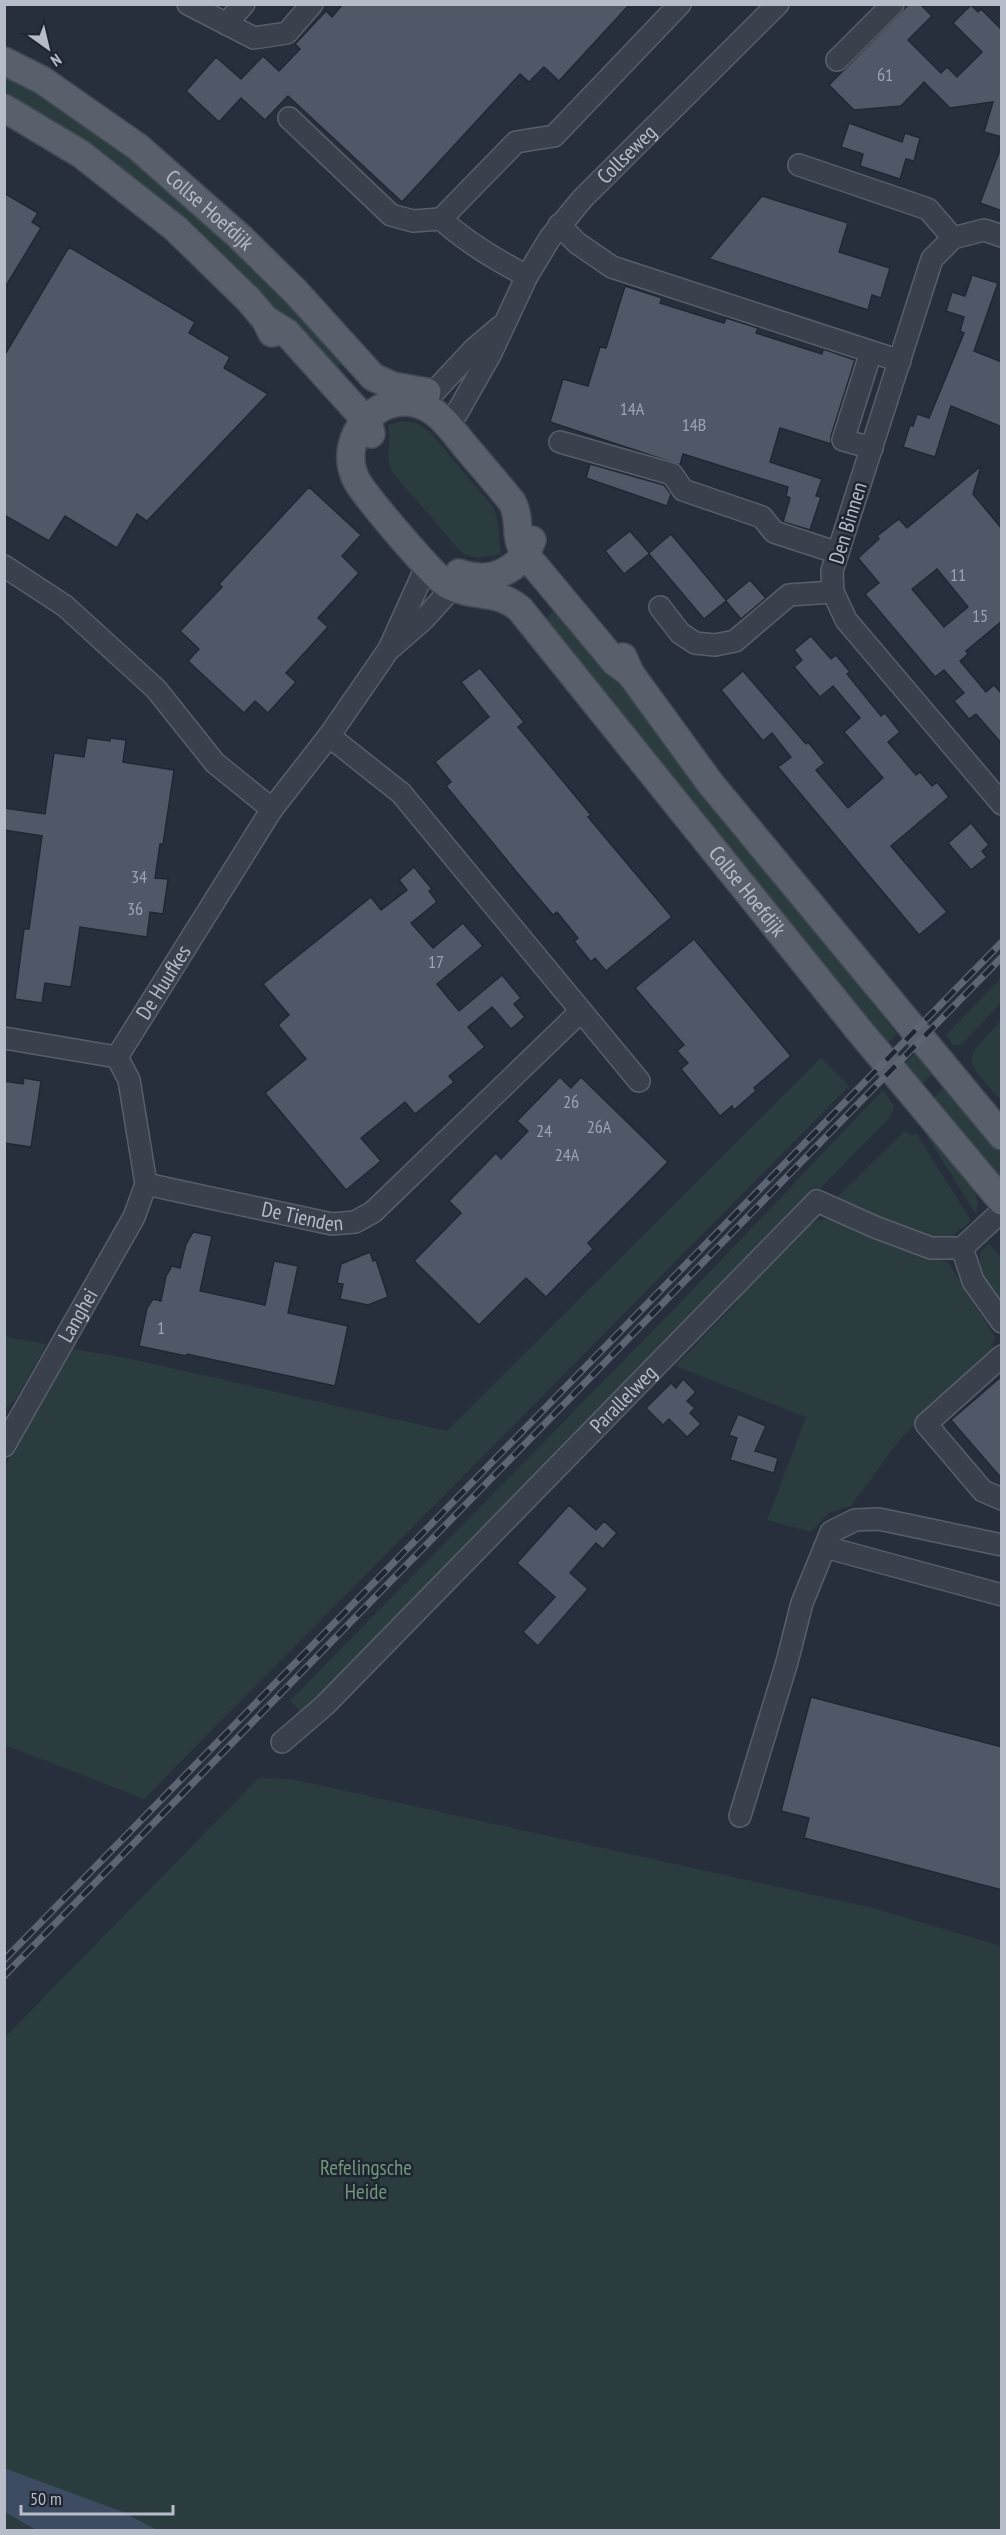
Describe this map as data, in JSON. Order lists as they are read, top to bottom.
{
  "streets": {
    "main road": ["Collse Hoefdijk"],
    "street": [
      "Collseweg",
      "Den Binnen",
      "De Huufkes",
      "De Tienden",
      "Langhei",
      "Parallelweg"
    ]
  },
  "crossings": [
    ["Collseweg", "Collse Hoefdijk"],
    ["Collse Hoefdijk", "De Huufkes"],
    ["De Tienden", "Langhei"]
  ],
  "parks": ["Refelingsche Heide"],
  "house_numbers": [
    "61",
    "14A",
    "14B",
    "11",
    "15",
    "34",
    "36",
    "17",
    "26",
    "26A",
    "24",
    "24A",
    "1"
  ],
  "scale_bar": "50 m",
  "north": "bottom right"
}
